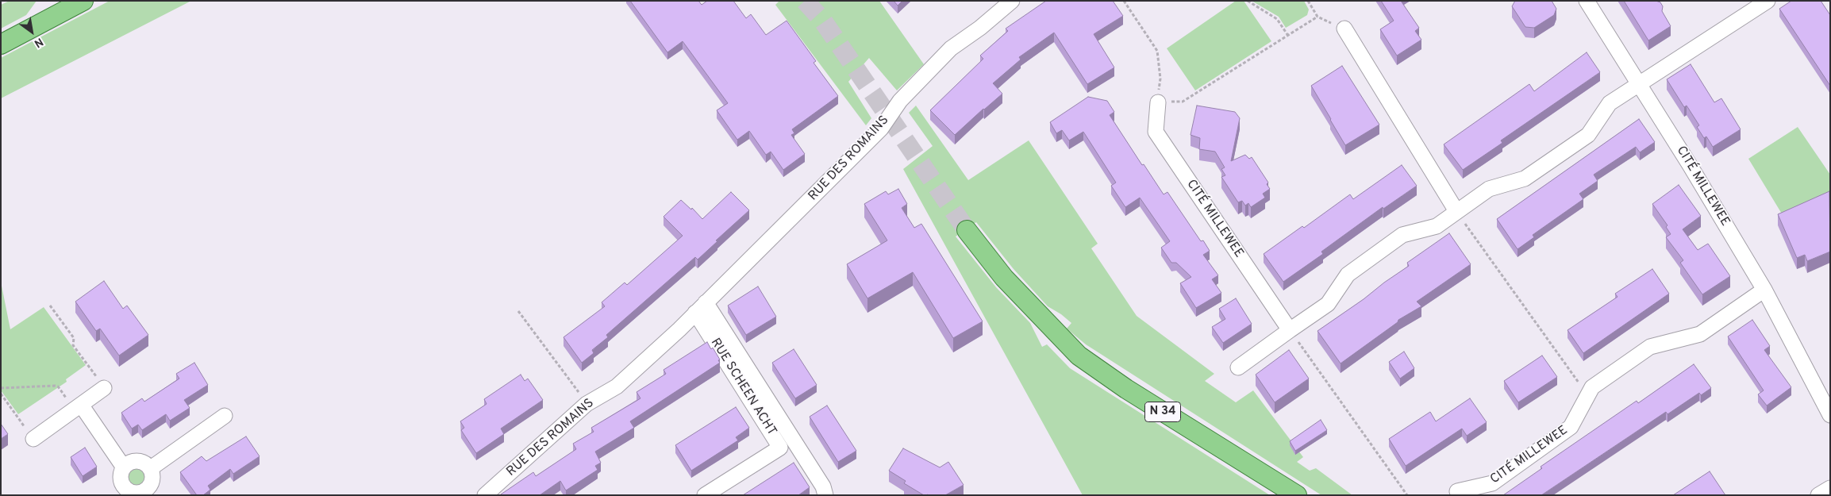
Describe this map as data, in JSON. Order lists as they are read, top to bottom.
{
  "streets": {
    "main road": ["N 34"],
    "street": ["RUE DES ROMAINS", "CITÉ MILLEWEE", "RUE SCHEEN ACHT"]
  },
  "crossings": [
    ["RUE DES ROMAINS", "RUE SCHEEN ACHT"]
  ],
  "north": "bottom right"
}
